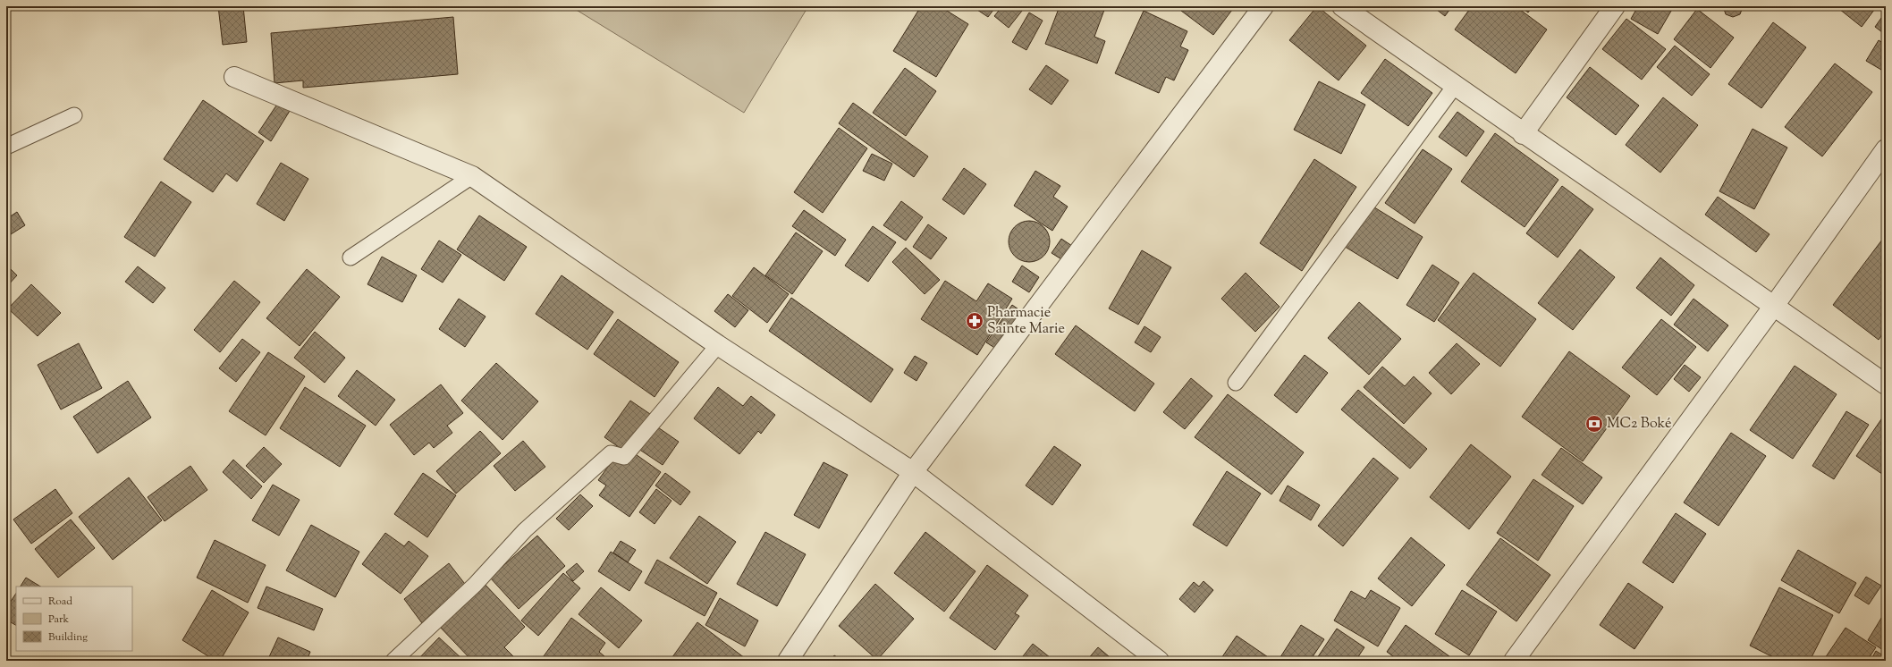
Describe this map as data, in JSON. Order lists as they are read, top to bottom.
{
  "places": {
    "pharmacy": ["Pharmacie Sainte Marie"],
    "bank": ["MC2 Boké"]
  },
  "legend": ["Road", "Park", "Building"]
}
